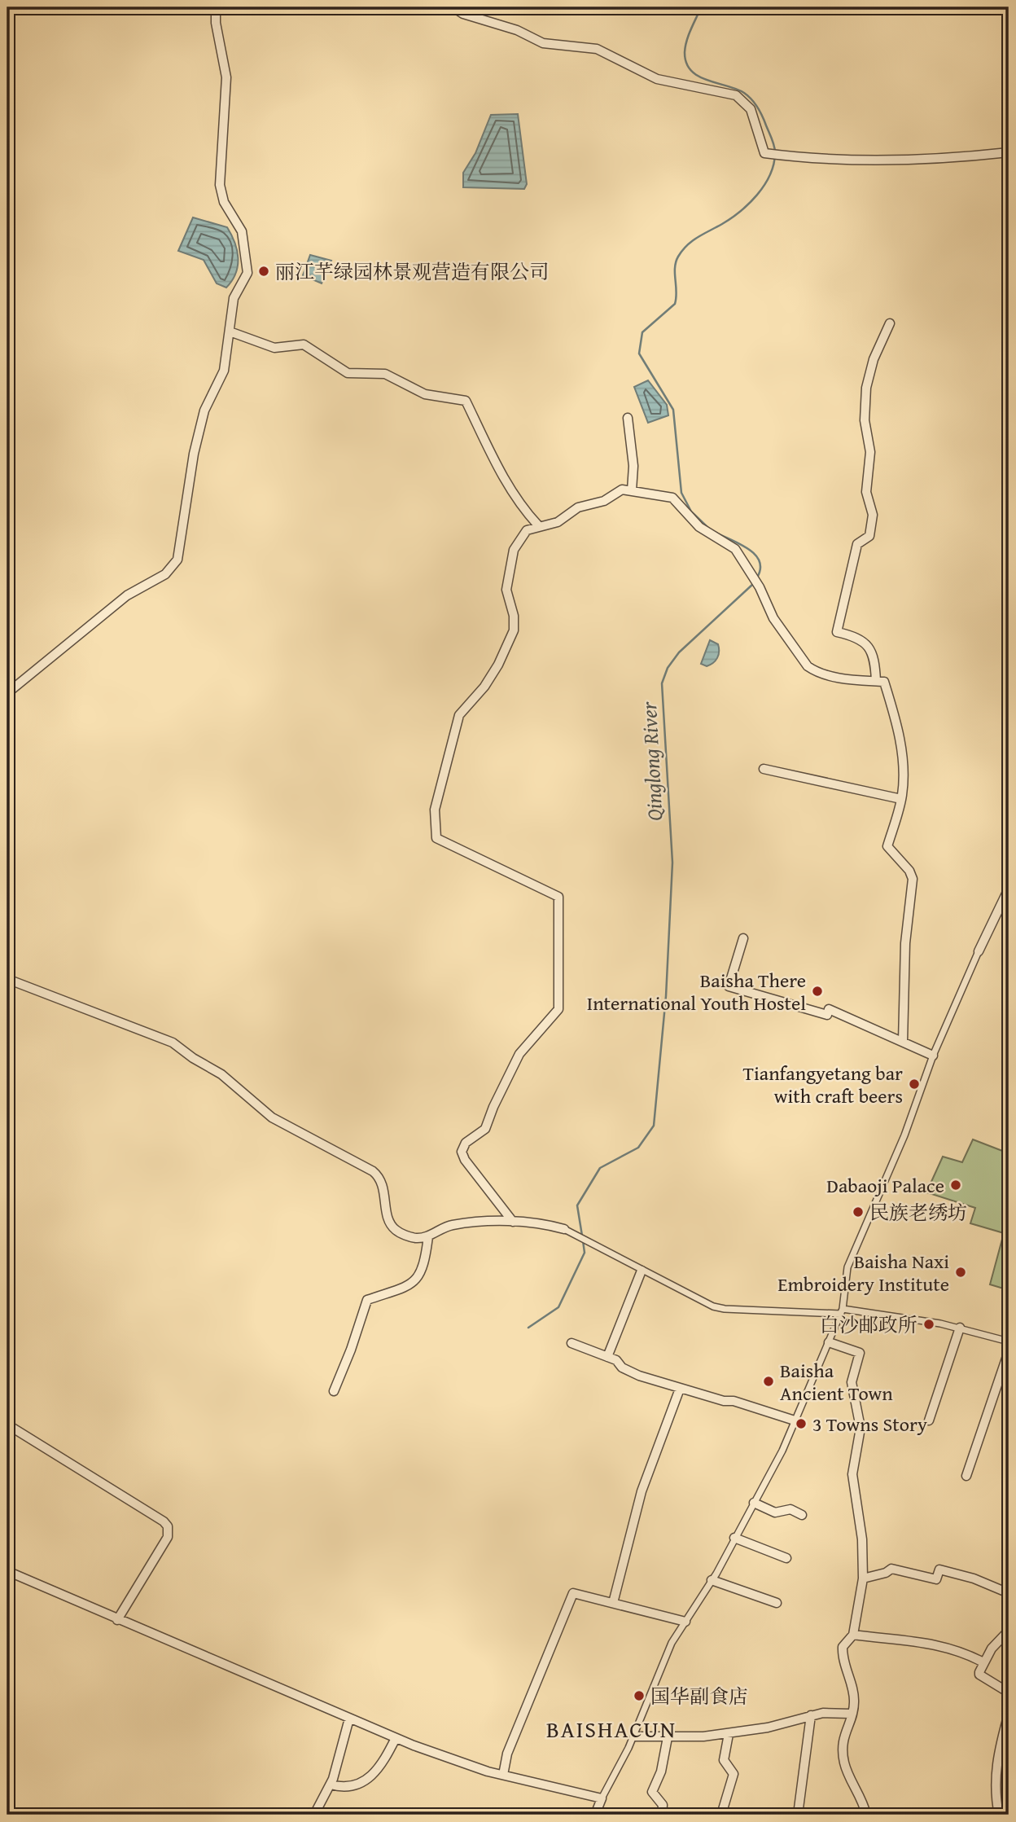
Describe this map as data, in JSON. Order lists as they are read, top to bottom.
{
  "districts": ["BAISHACUN"],
  "water": ["Qinglong River"],
  "places": [
    "丽江芊绿园林景观营造有限公司",
    "Baisha There International Youth Hostel",
    "Tianfangyetang bar with craft beers",
    "Dabaoji Palace",
    "民族老绣坊",
    "Baisha Naxi Embroidery Institute",
    "白沙邮政所",
    "Baisha Ancient Town",
    "3 Towns Story",
    "国华副食店"
  ]
}
